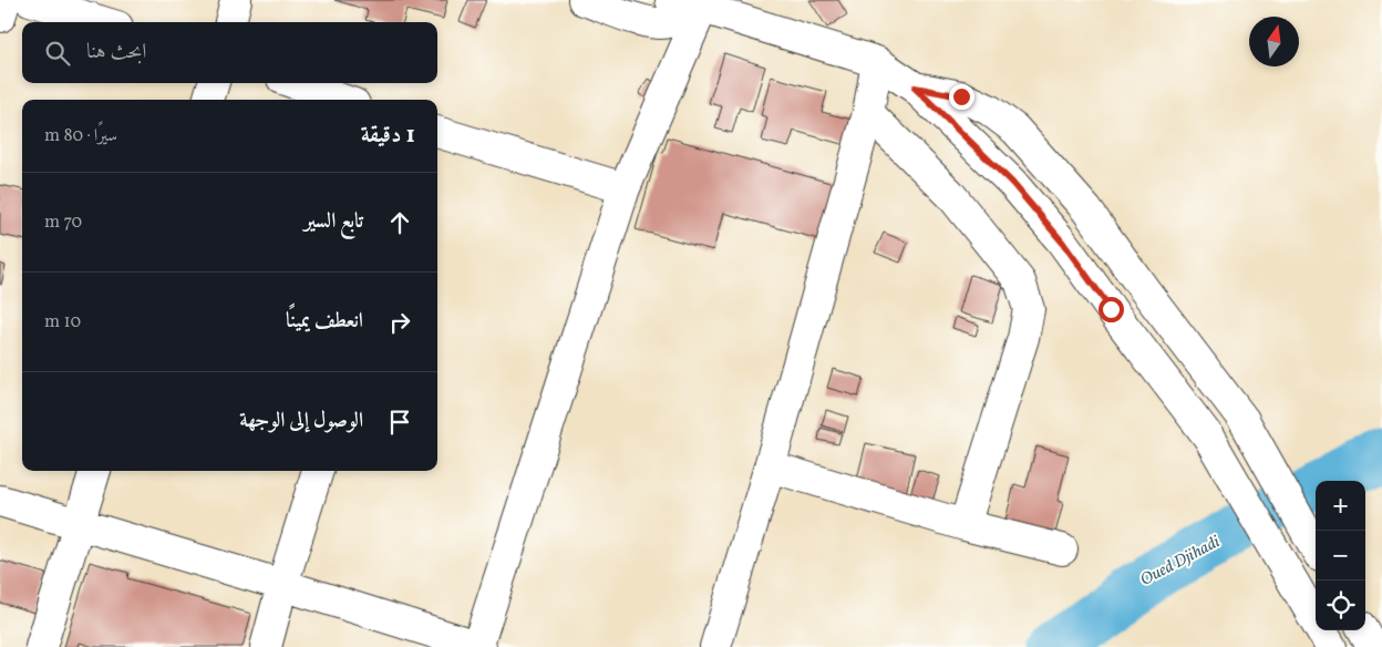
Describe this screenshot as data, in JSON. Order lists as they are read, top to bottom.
{
  "water": ["Oued Djihadi"],
  "north": "top",
  "page": {
    "search": "ابحث هنا",
    "heading": ["1 دقيقة", "سيرًا · 80 m"],
    "list": [
      ["تابع السير", "70 m"],
      ["انعطف يمينًا", "10 m"],
      "الوصول إلى الوجهة"
    ],
    "map_buttons": ["+", "−"]
  }
}
